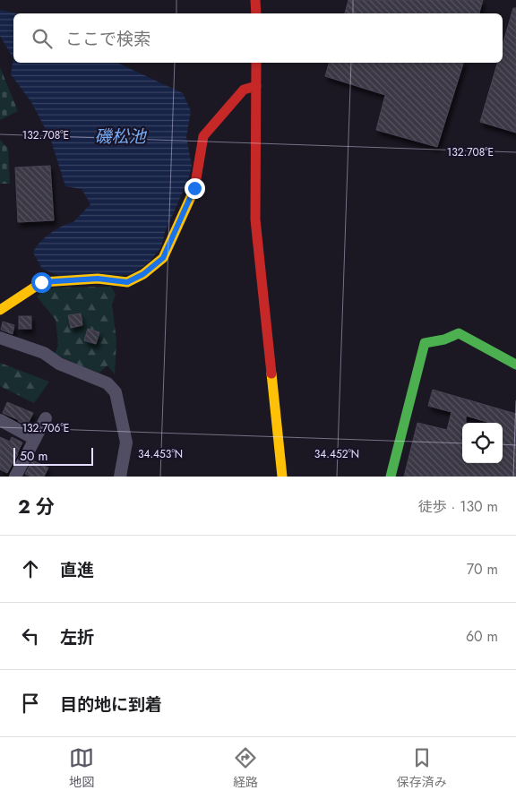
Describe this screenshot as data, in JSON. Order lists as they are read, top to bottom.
{
  "water": ["磯松池"],
  "scale_bar": "50 m",
  "page": {
    "search": "ここで検索",
    "scale": "50 m",
    "heading": ["2 分", "徒歩 · 130 m"],
    "list": [
      ["直進", "70 m"],
      ["左折", "60 m"],
      "目的地に到着"
    ],
    "nav": ["地図", "経路", "保存済み"]
  },
  "coordinates": [
    "132.708°E",
    "132.706°E",
    "34.453°N",
    "34.452°N"
  ]
}
